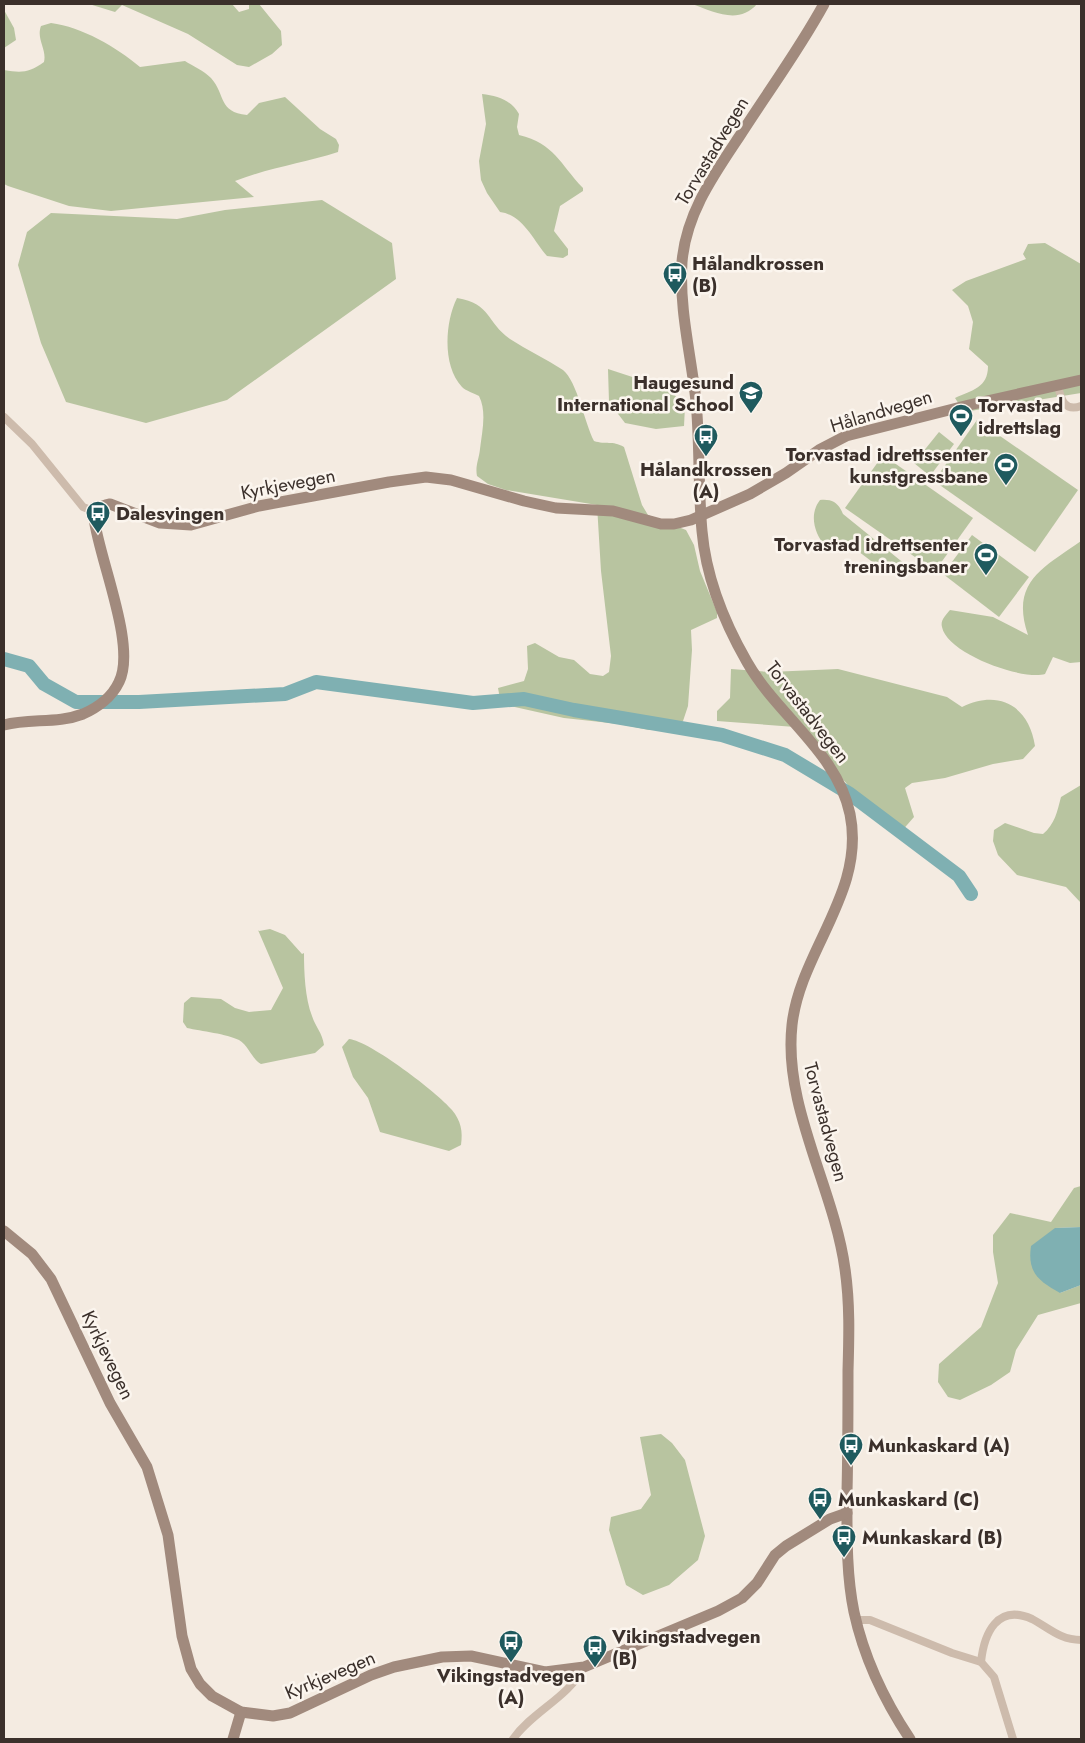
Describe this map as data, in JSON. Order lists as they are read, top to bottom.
{
  "streets": {
    "main road": ["Torvastadvegen", "Hålandvegen", "Kyrkjevegen"]
  },
  "crossings": [
    ["Torvastadvegen", "Hålandvegen"],
    ["Torvastadvegen", "Kyrkjevegen"],
    ["Hålandvegen", "Kyrkjevegen"]
  ],
  "places": {
    "bus stop": [
      "Hålandkrossen (B)",
      "Hålandkrossen (A)",
      "Dalesvingen",
      "Munkaskard (A)",
      "Munkaskard (C)",
      "Munkaskard (B)",
      "Vikingstadvegen (A)",
      "Vikingstadvegen (B)"
    ],
    "school or university": ["Haugesund International School"],
    "sports": ["Torvastad idrettslag", "Torvastad idrettssenter kunstgressbane", "Torvastad idrettsenter treningsbaner"]
  }
}
